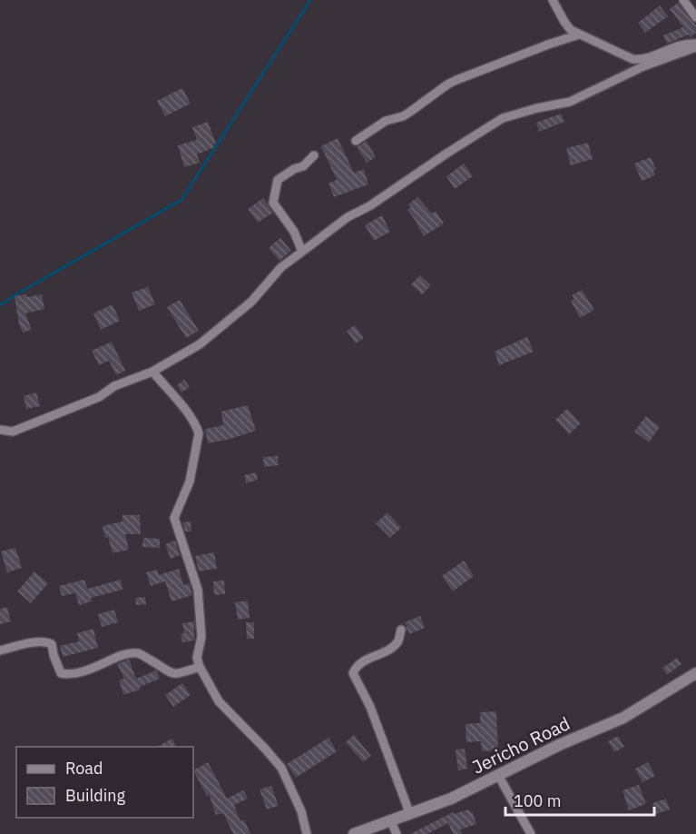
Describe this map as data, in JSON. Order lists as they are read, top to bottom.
{
  "streets": {
    "street": ["Jericho Road"]
  },
  "legend": ["Road", "Building"],
  "scale_bar": "100 m"
}
